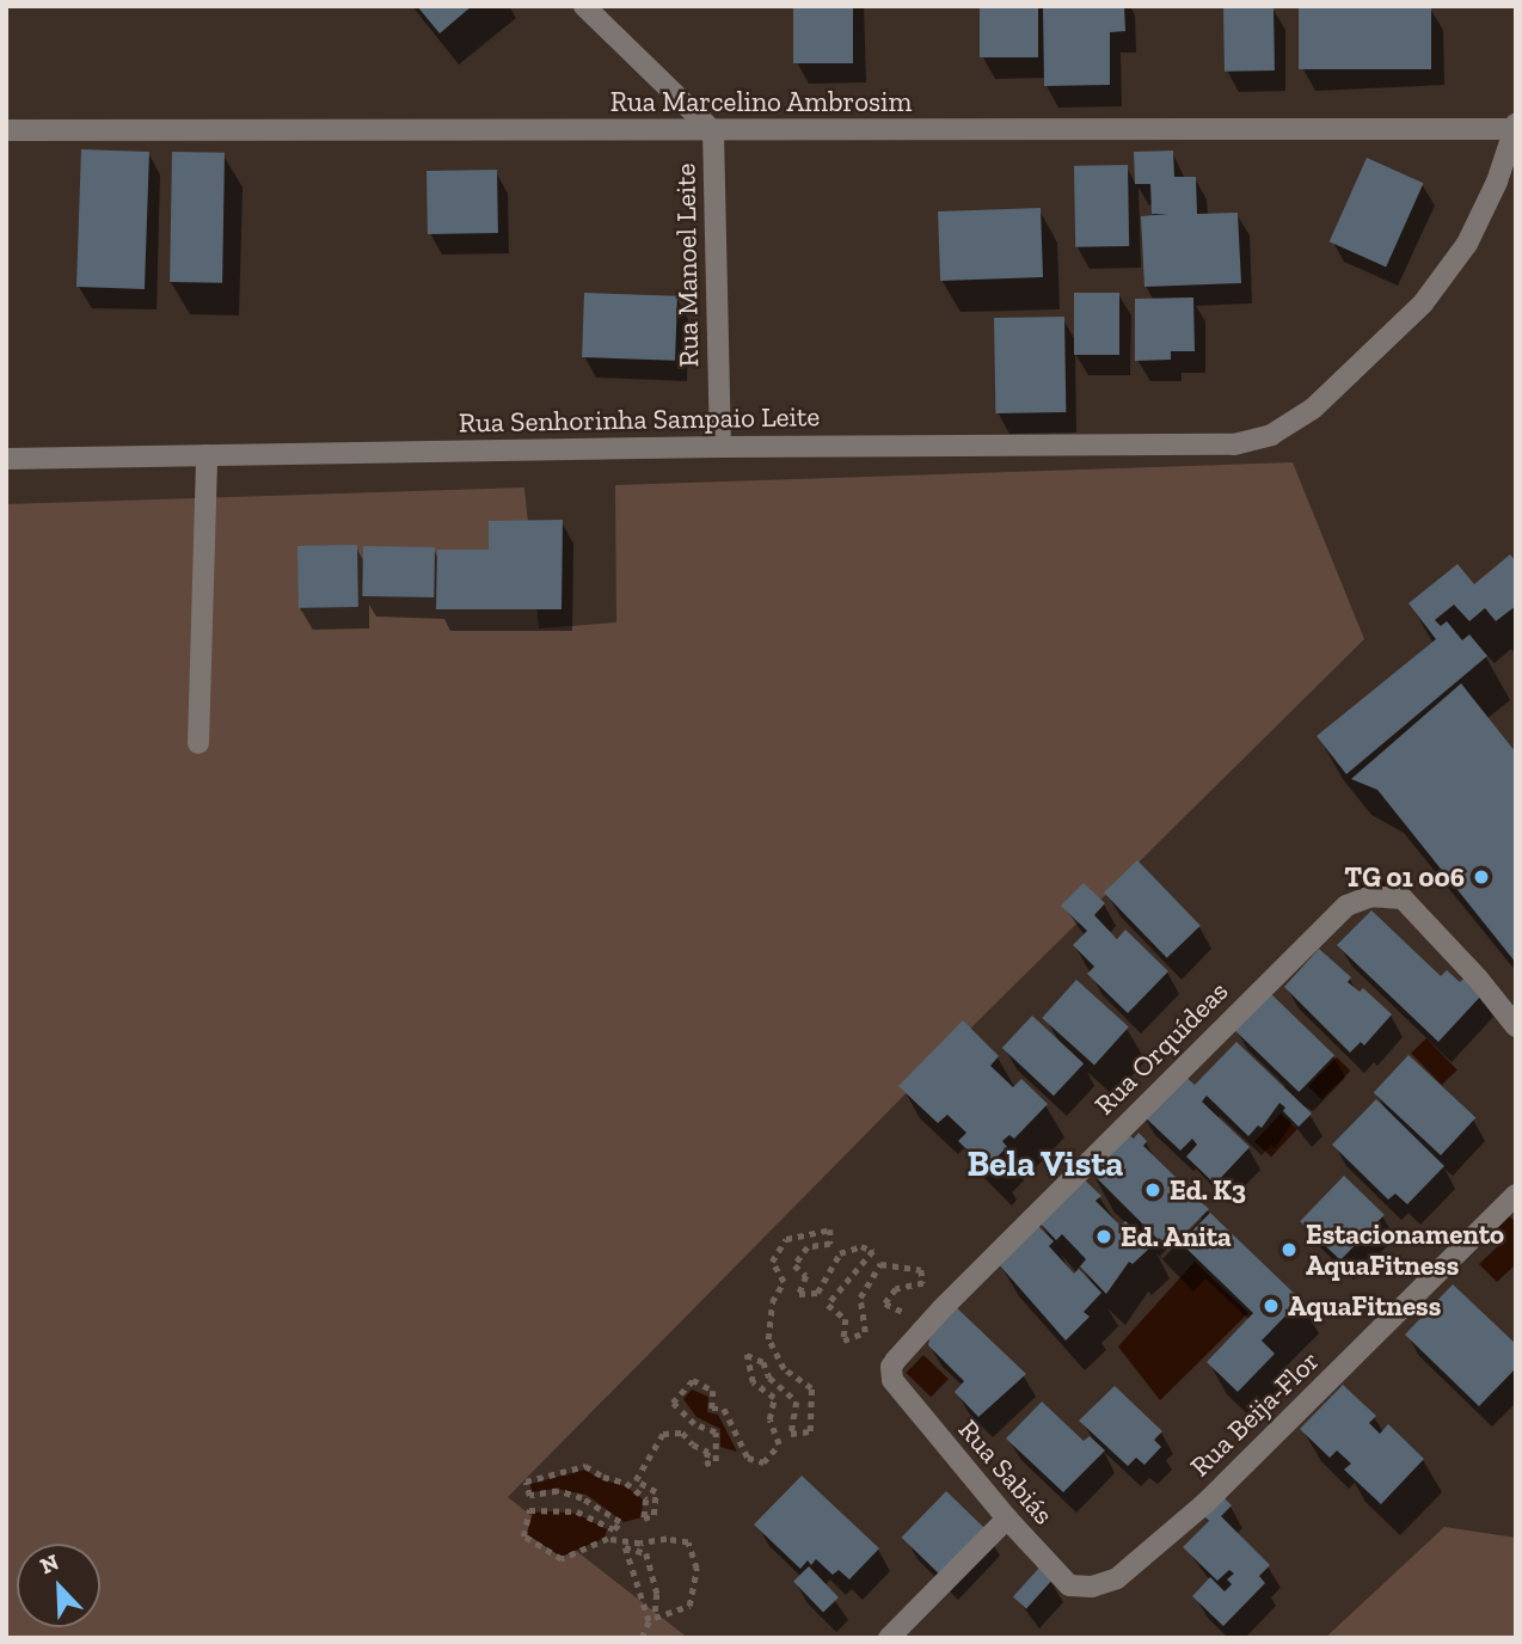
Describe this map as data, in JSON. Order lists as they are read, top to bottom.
{
  "streets": {
    "street": [
      "Rua Marcelino Ambrosim",
      "Rua Manoel Leite",
      "Rua Senhorinha Sampaio Leite",
      "Rua Orquídeas",
      "Rua Beija-Flor",
      "Rua Sabiás"
    ]
  },
  "crossings": [
    ["Rua Marcelino Ambrosim", "Rua Manoel Leite"],
    ["Rua Marcelino Ambrosim", "Rua Senhorinha Sampaio Leite"],
    ["Rua Manoel Leite", "Rua Senhorinha Sampaio Leite"],
    ["Rua Orquídeas", "Rua Sabiás"],
    ["Rua Beija-Flor", "Rua Sabiás"]
  ],
  "districts": ["Bela Vista"],
  "places": [
    "TG 01 006",
    "Ed. K3",
    "Ed. Anita",
    "Estacionamento AquaFitness",
    "AquaFitness"
  ],
  "north": "top left"
}
